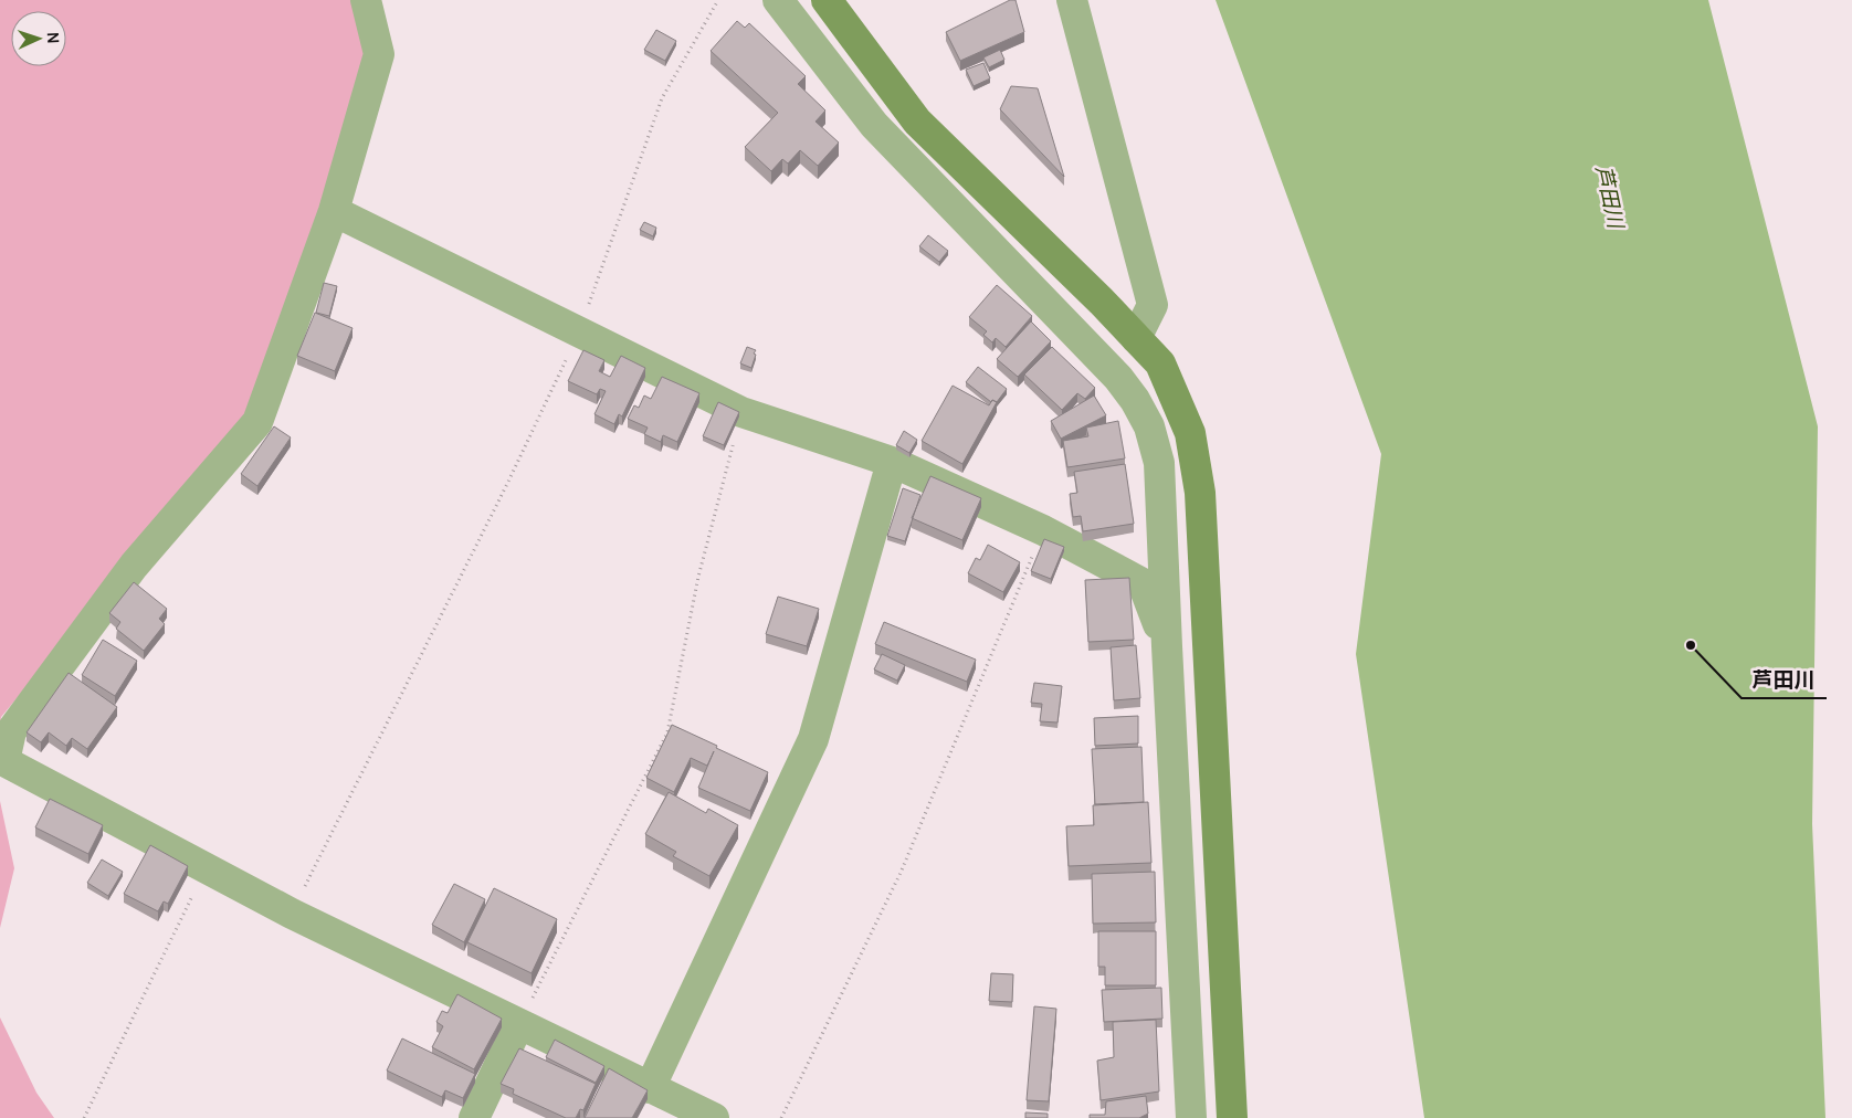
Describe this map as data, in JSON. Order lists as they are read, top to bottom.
{
  "water": ["芦田川"],
  "places": ["芦田川"],
  "north": "right"
}
